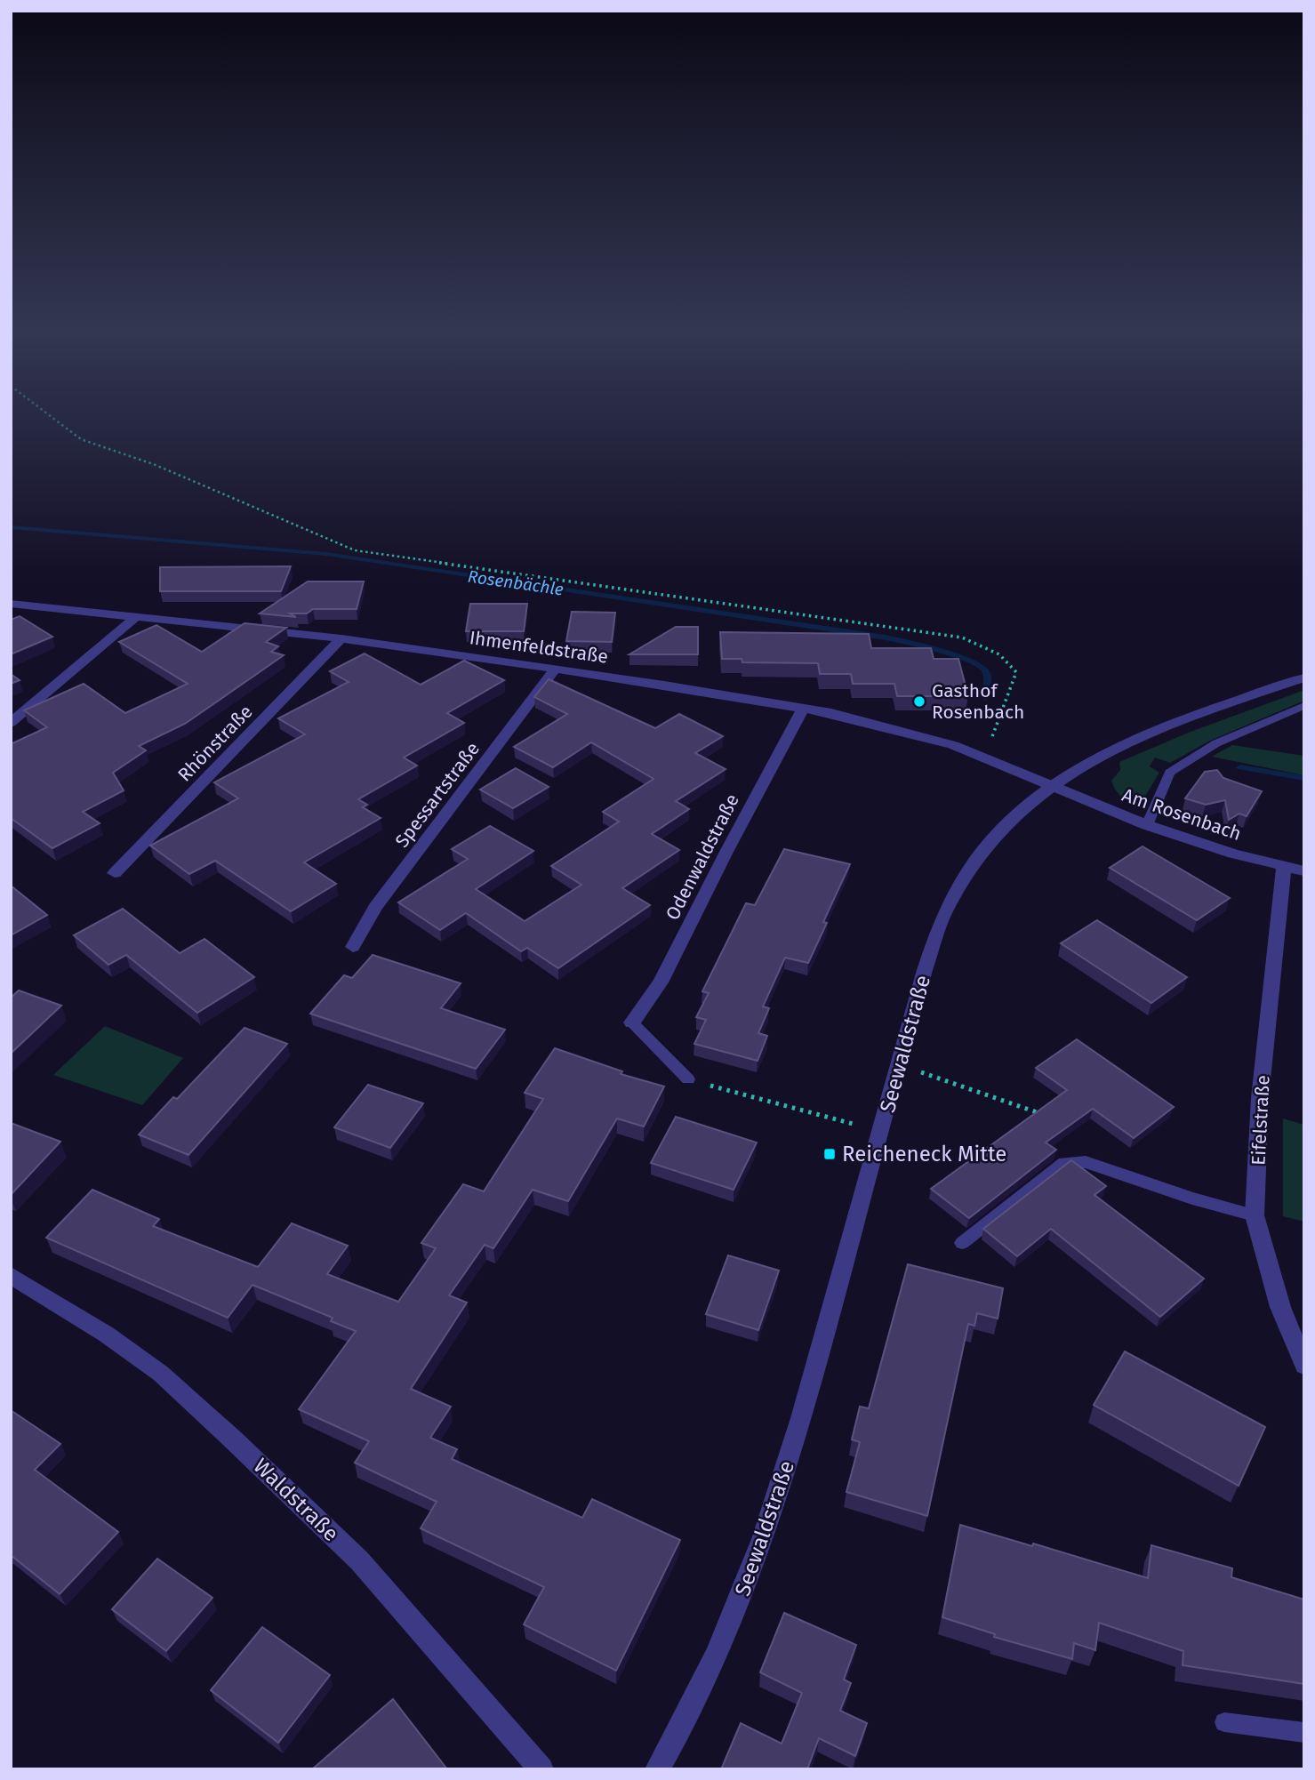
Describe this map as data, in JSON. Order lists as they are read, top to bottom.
{
  "streets": {
    "street": [
      "Ihmenfeldstraße",
      "Rhönstraße",
      "Spessartstraße",
      "Am Rosenbach",
      "Odenwaldstraße",
      "Seewaldstraße",
      "Eifelstraße",
      "Waldstraße"
    ]
  },
  "crossings": [
    ["Ihmenfeldstraße", "Rhönstraße"],
    ["Ihmenfeldstraße", "Spessartstraße"],
    ["Ihmenfeldstraße", "Am Rosenbach"],
    ["Ihmenfeldstraße", "Odenwaldstraße"],
    ["Ihmenfeldstraße", "Seewaldstraße"],
    ["Am Rosenbach", "Seewaldstraße"],
    ["Am Rosenbach", "Eifelstraße"]
  ],
  "water": ["Rosenbächle"],
  "places": {
    "other": ["Gasthof Rosenbach"],
    "transit": ["Reicheneck Mitte"]
  }
}
